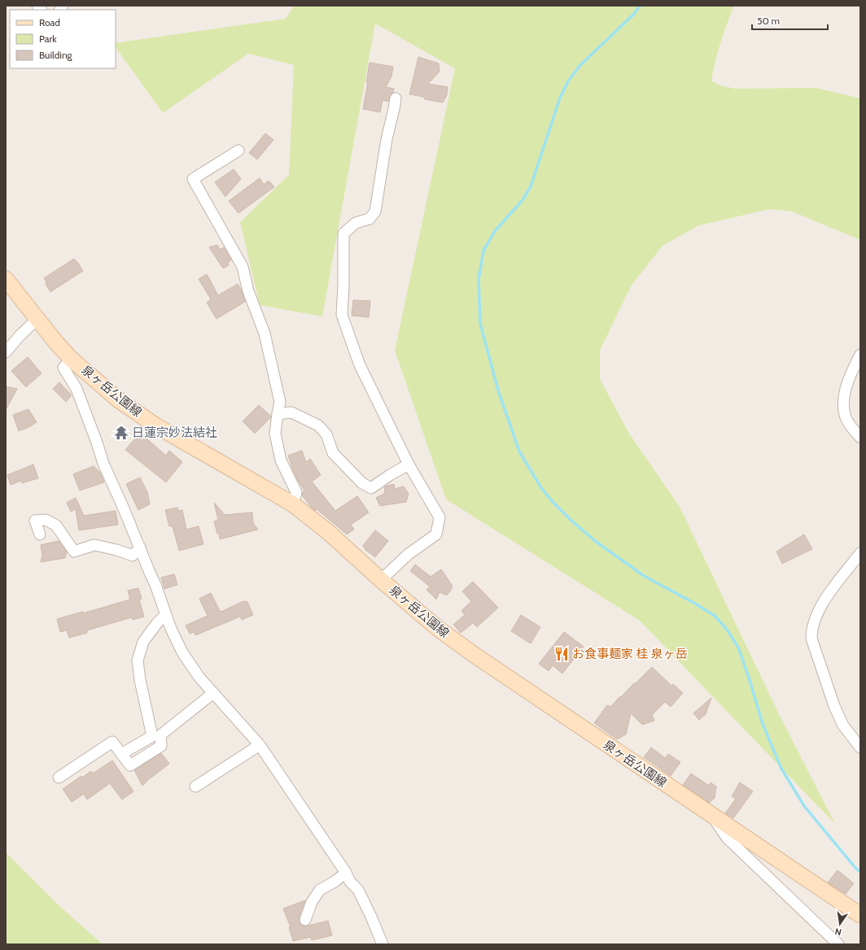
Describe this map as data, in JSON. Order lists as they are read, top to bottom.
{
  "streets": {
    "main road": ["泉ヶ岳公園線"]
  },
  "places": {
    "temple": ["日蓮宗妙法結社"],
    "restaurant": ["お食事麺家 桂 泉ヶ岳"]
  },
  "legend": ["Road", "Park", "Building"],
  "scale_bar": "50 m",
  "north": "bottom"
}
